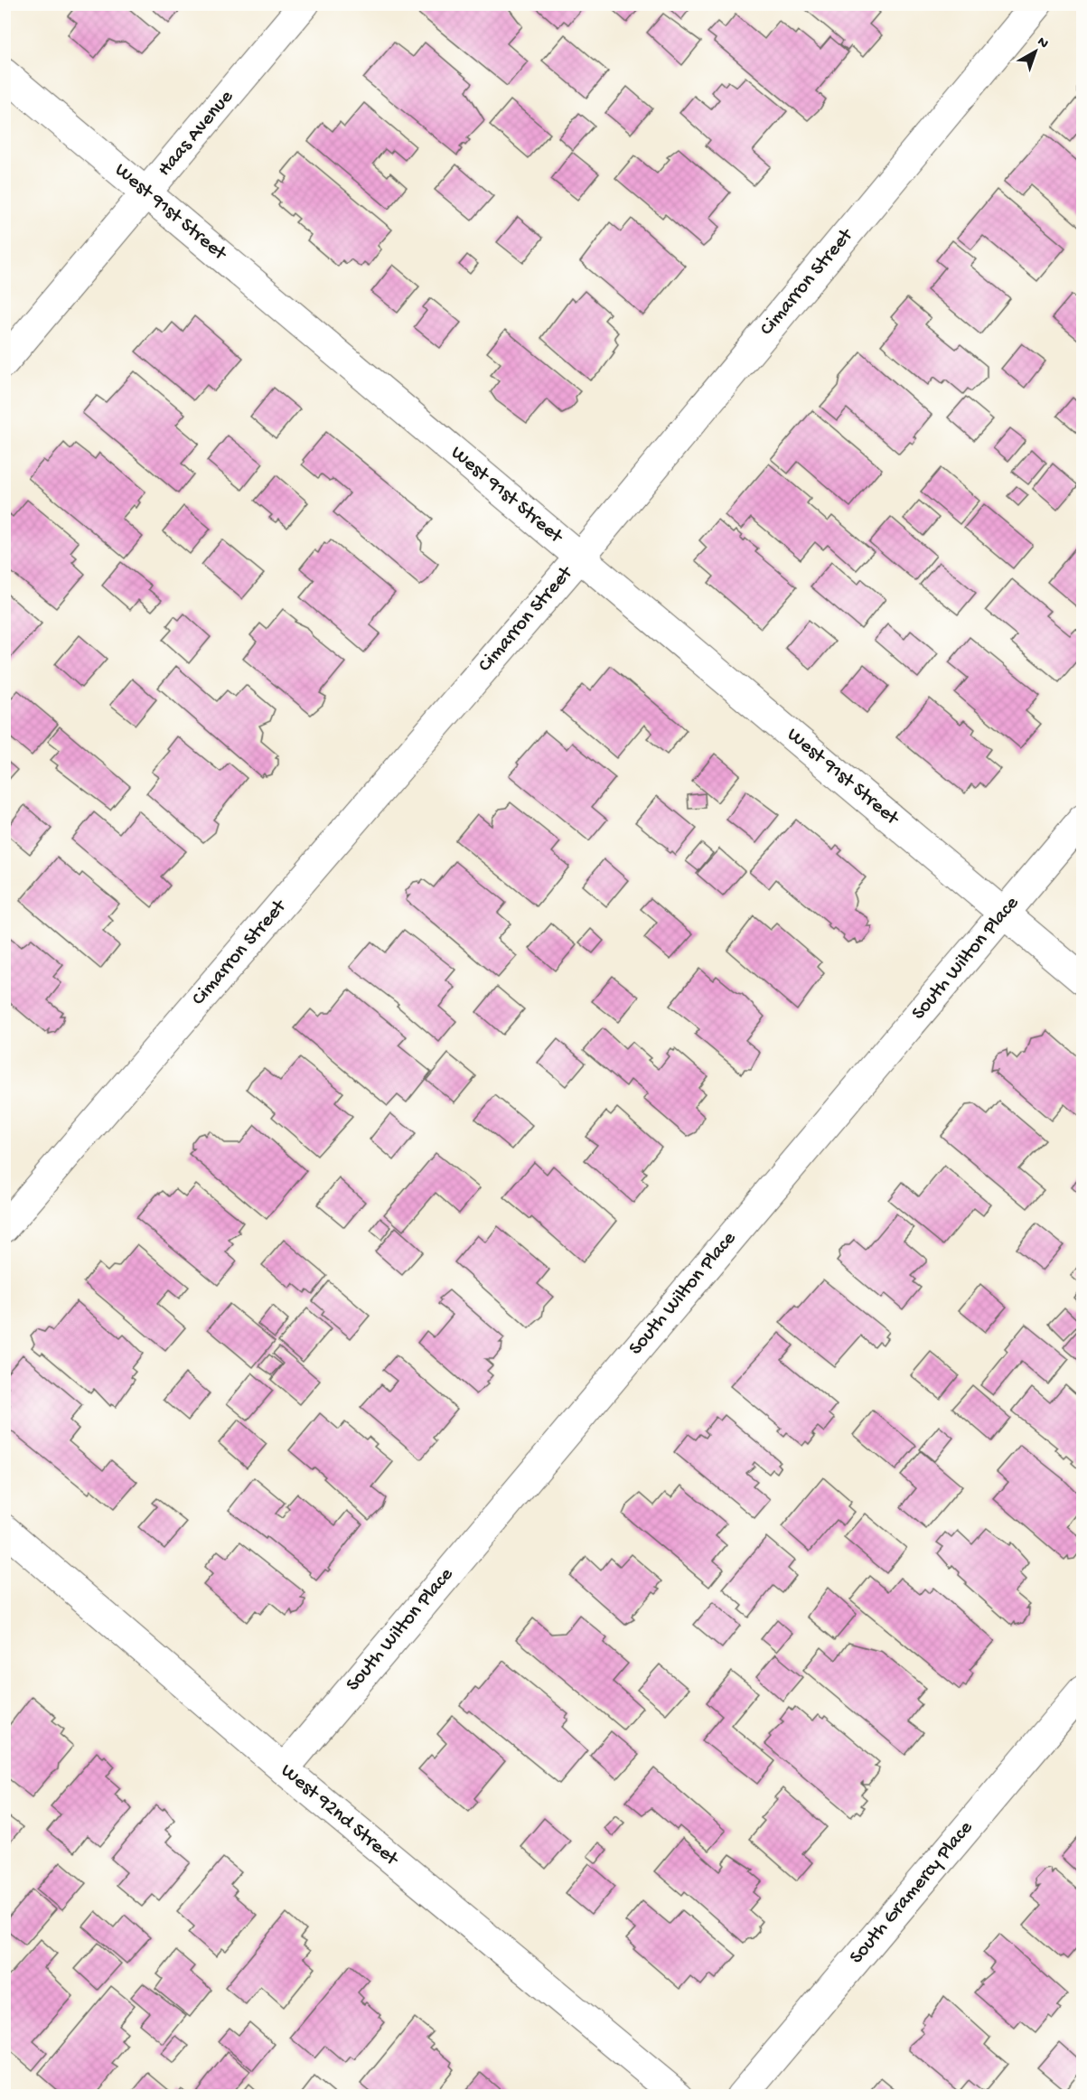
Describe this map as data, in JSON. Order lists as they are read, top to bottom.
{
  "streets": {
    "street": [
      "Haas Avenue",
      "West 91st Street",
      "Cimarron Street",
      "South Wilton Place",
      "West 92nd Street",
      "South Gramercy Place"
    ]
  },
  "crossings": [
    ["Haas Avenue", "West 91st Street"],
    ["West 91st Street", "Cimarron Street"],
    ["West 91st Street", "South Wilton Place"],
    ["South Wilton Place", "West 92nd Street"]
  ],
  "north": "top right"
}
